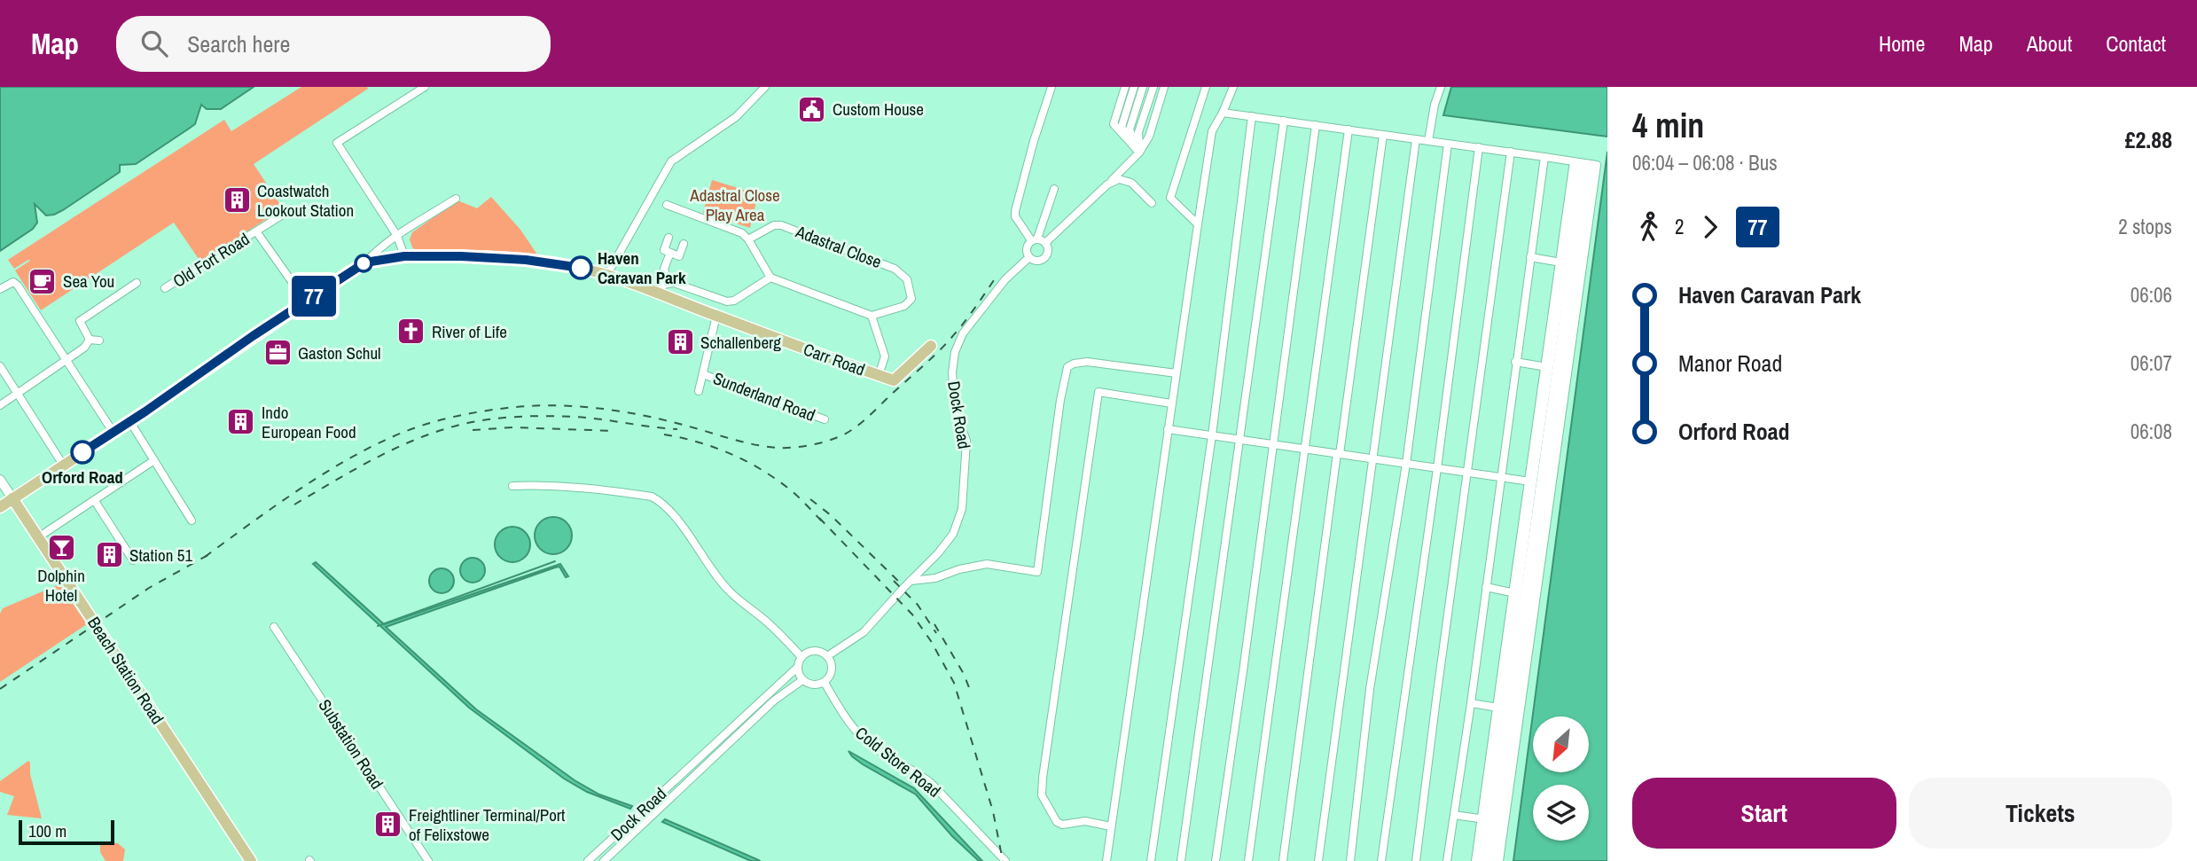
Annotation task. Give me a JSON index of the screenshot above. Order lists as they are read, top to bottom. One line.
{"streets":{"main road":["Carr Road","Beach Station Road"],"street":["Adastral Close","Old Fort Road","Sunderland Road","Dock Road","Substation Road","Cold Store Road"]},"crossings":[["Dock Road","Cold Store Road"]],"parks":["Adastral Close Play Area"],"places":{"public building":["Custom House"],"building":["Coastwatch Lookout Station","Schallenberg","Indo European Food","Station 51","Freightliner Terminal/Port of Felixstowe"],"other":["Haven Caravan Park","Orford Road"],"cafe":["Sea You"],"church":["River of Life"],"office":["Gaston Schul"],"bar":["Dolphin Hotel"]},"lines":["bus line 77"],"scale_bar":"100 m","north":"bottom left","page":{"header":"Map","search":"Search here","nav":["Home","Map","About","Contact"],"on_map":"77","heading":["4 min","06:04 – 06:08 · Bus","£2.88"],"legs":["2","77","2 stops"],"list":[{"name":"Haven Caravan Park","value":"06:06"},{"name":"Manor Road","value":"06:07"},{"name":"Orford Road","value":"06:08"}],"buttons":["Start","Tickets"],"scale":"100 m"}}
